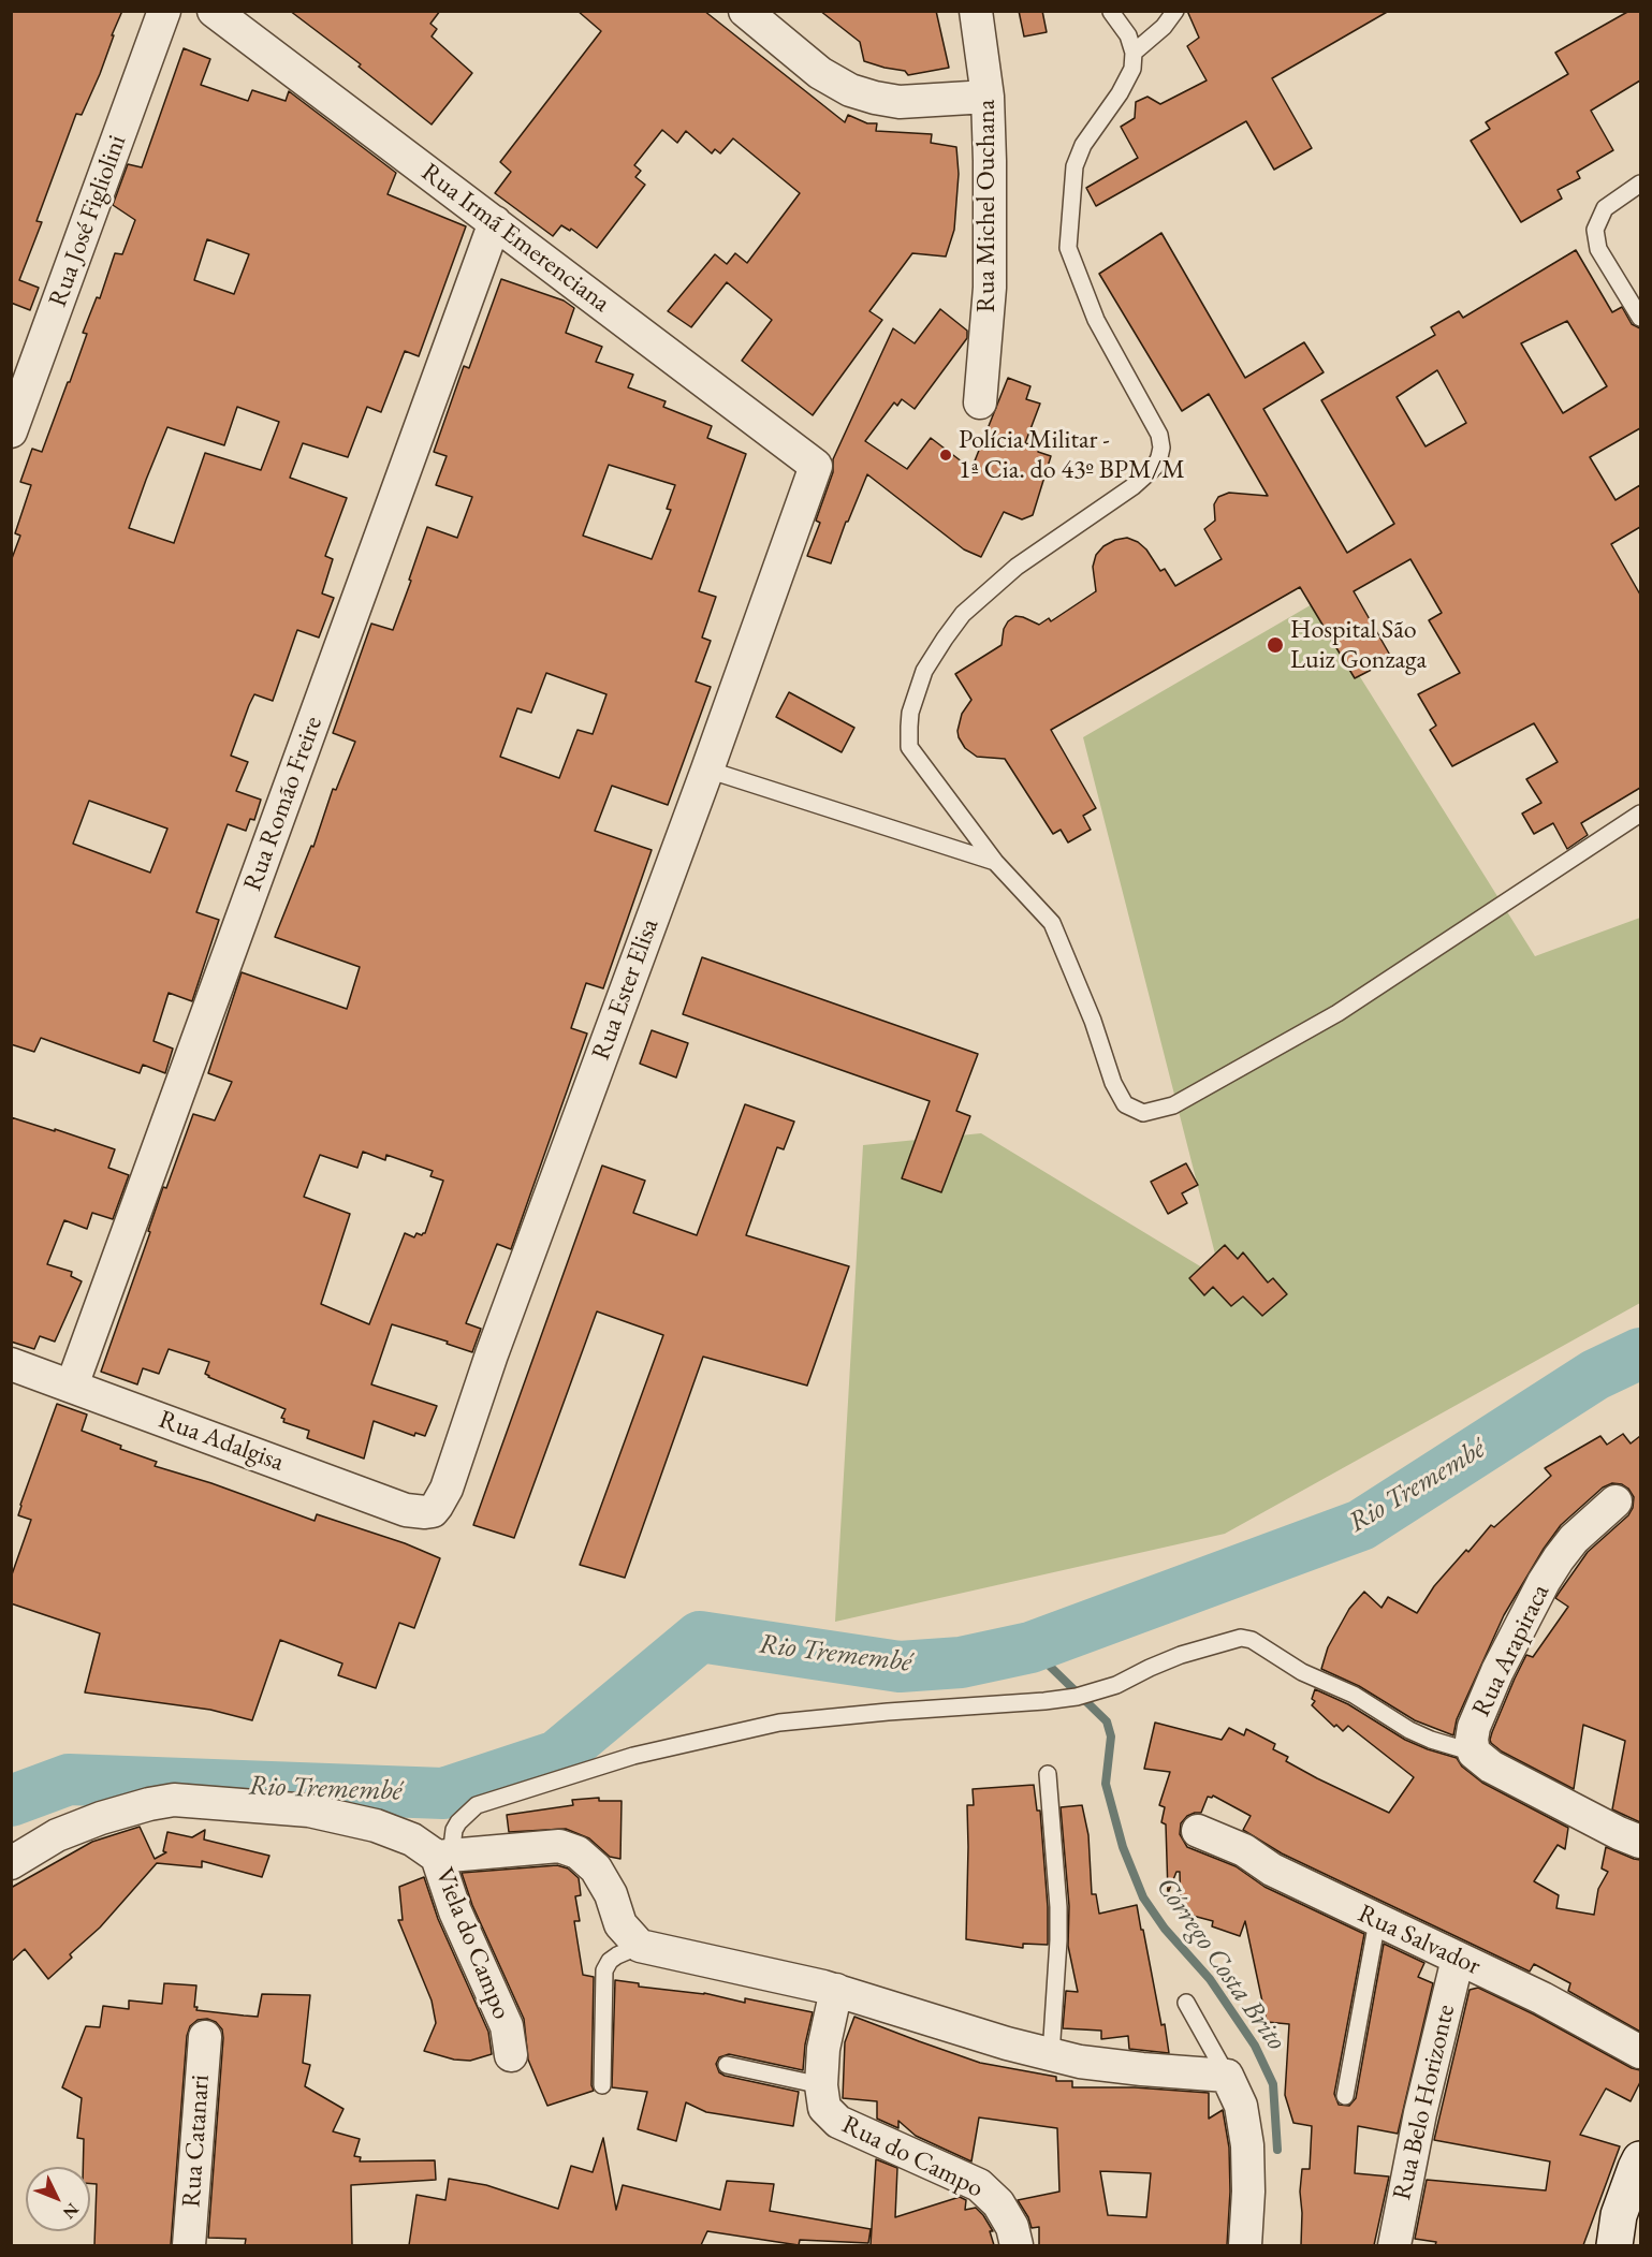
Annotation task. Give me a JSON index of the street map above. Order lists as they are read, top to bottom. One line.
{"streets":{"street":["Rua Michel Ouchana","Rua José Figliolini","Rua Irmã Emerenciana","Rua Romão Freire","Rua Ester Elisa","Rua Adalgisa","Rua Arapiraca","Rua Salvador","Viela do Campo","Rua Belo Horizonte","Rua Catanari","Rua do Campo"]},"crossings":[["Rua Irmã Emerenciana","Rua Romão Freire"],["Rua Irmã Emerenciana","Rua Ester Elisa"],["Rua Romão Freire","Rua Adalgisa"],["Rua Ester Elisa","Rua Adalgisa"],["Rua Salvador","Rua Belo Horizonte"]],"water":["Rio Tremembé","Córrego Costa Brito"],"places":["Polícia Militar - 1ª Cia. do 43º BPM/M","Hospital São Luiz Gonzaga"],"north":"bottom right"}
